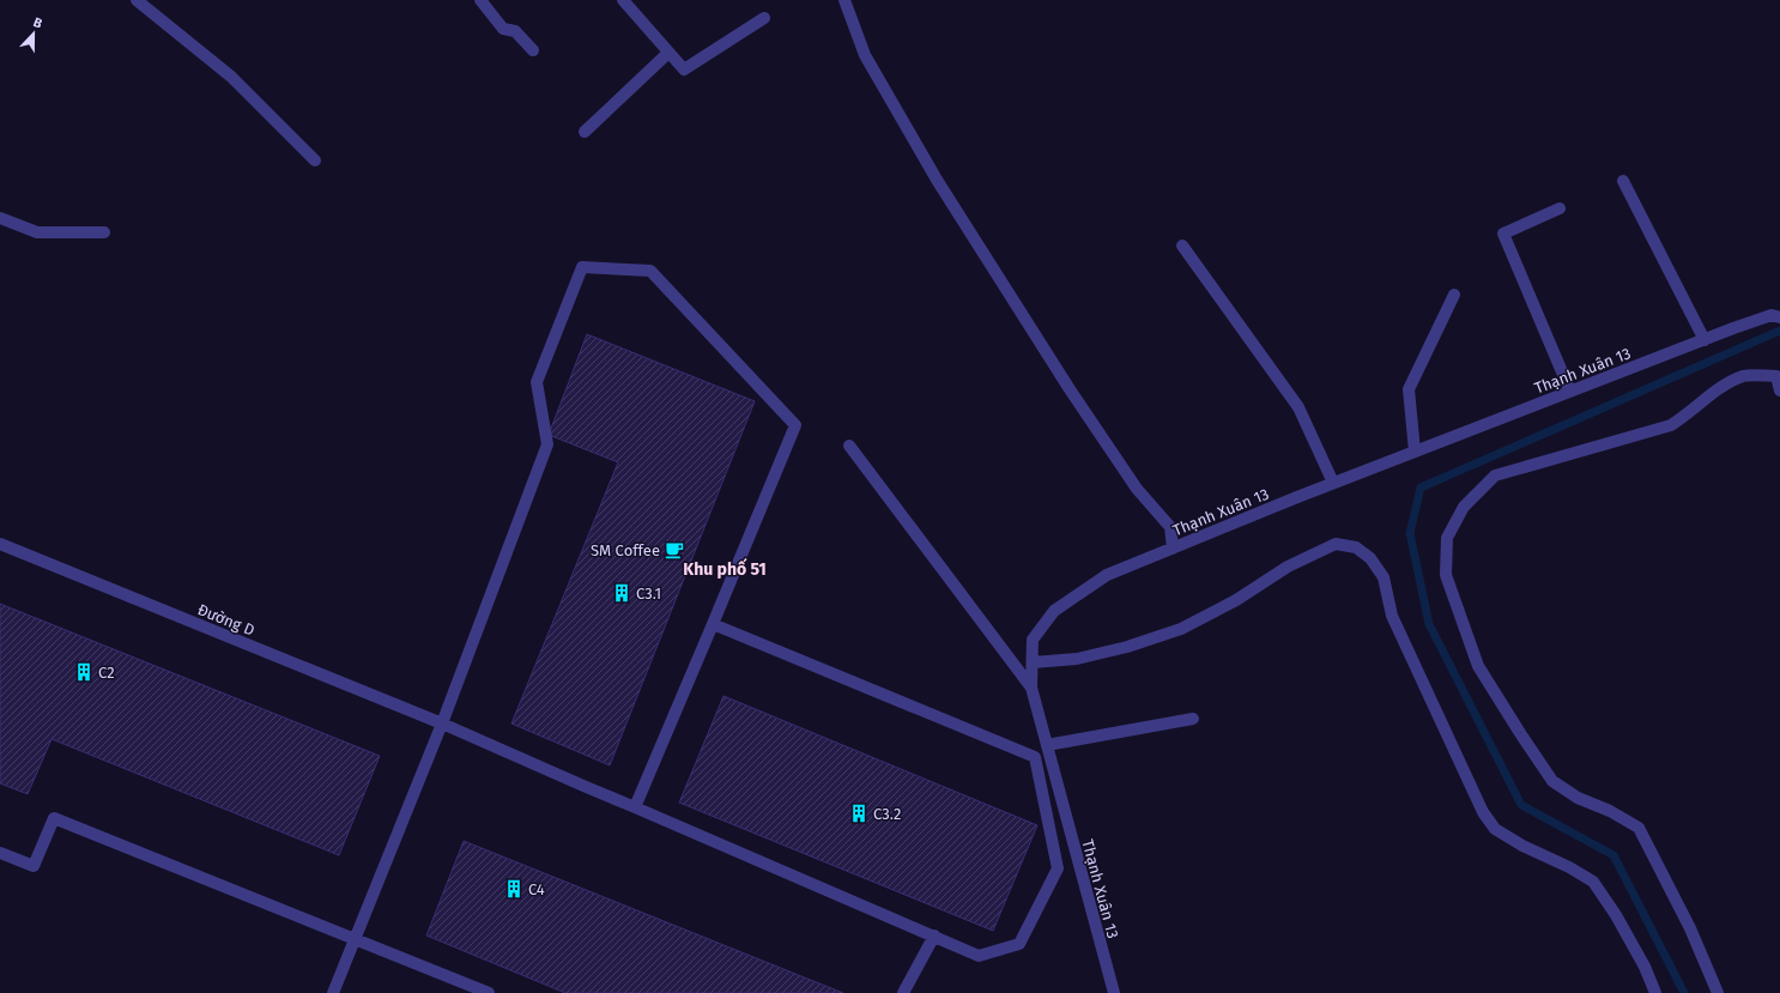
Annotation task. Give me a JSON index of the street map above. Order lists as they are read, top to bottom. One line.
{"streets":{"street":["Thạnh Xuân 13","Đường D"]},"districts":["Khu phố 51"],"places":{"cafe":["SM Coffee"],"building":["С3.1","С2","C3.2","C4"]},"north":"top"}
